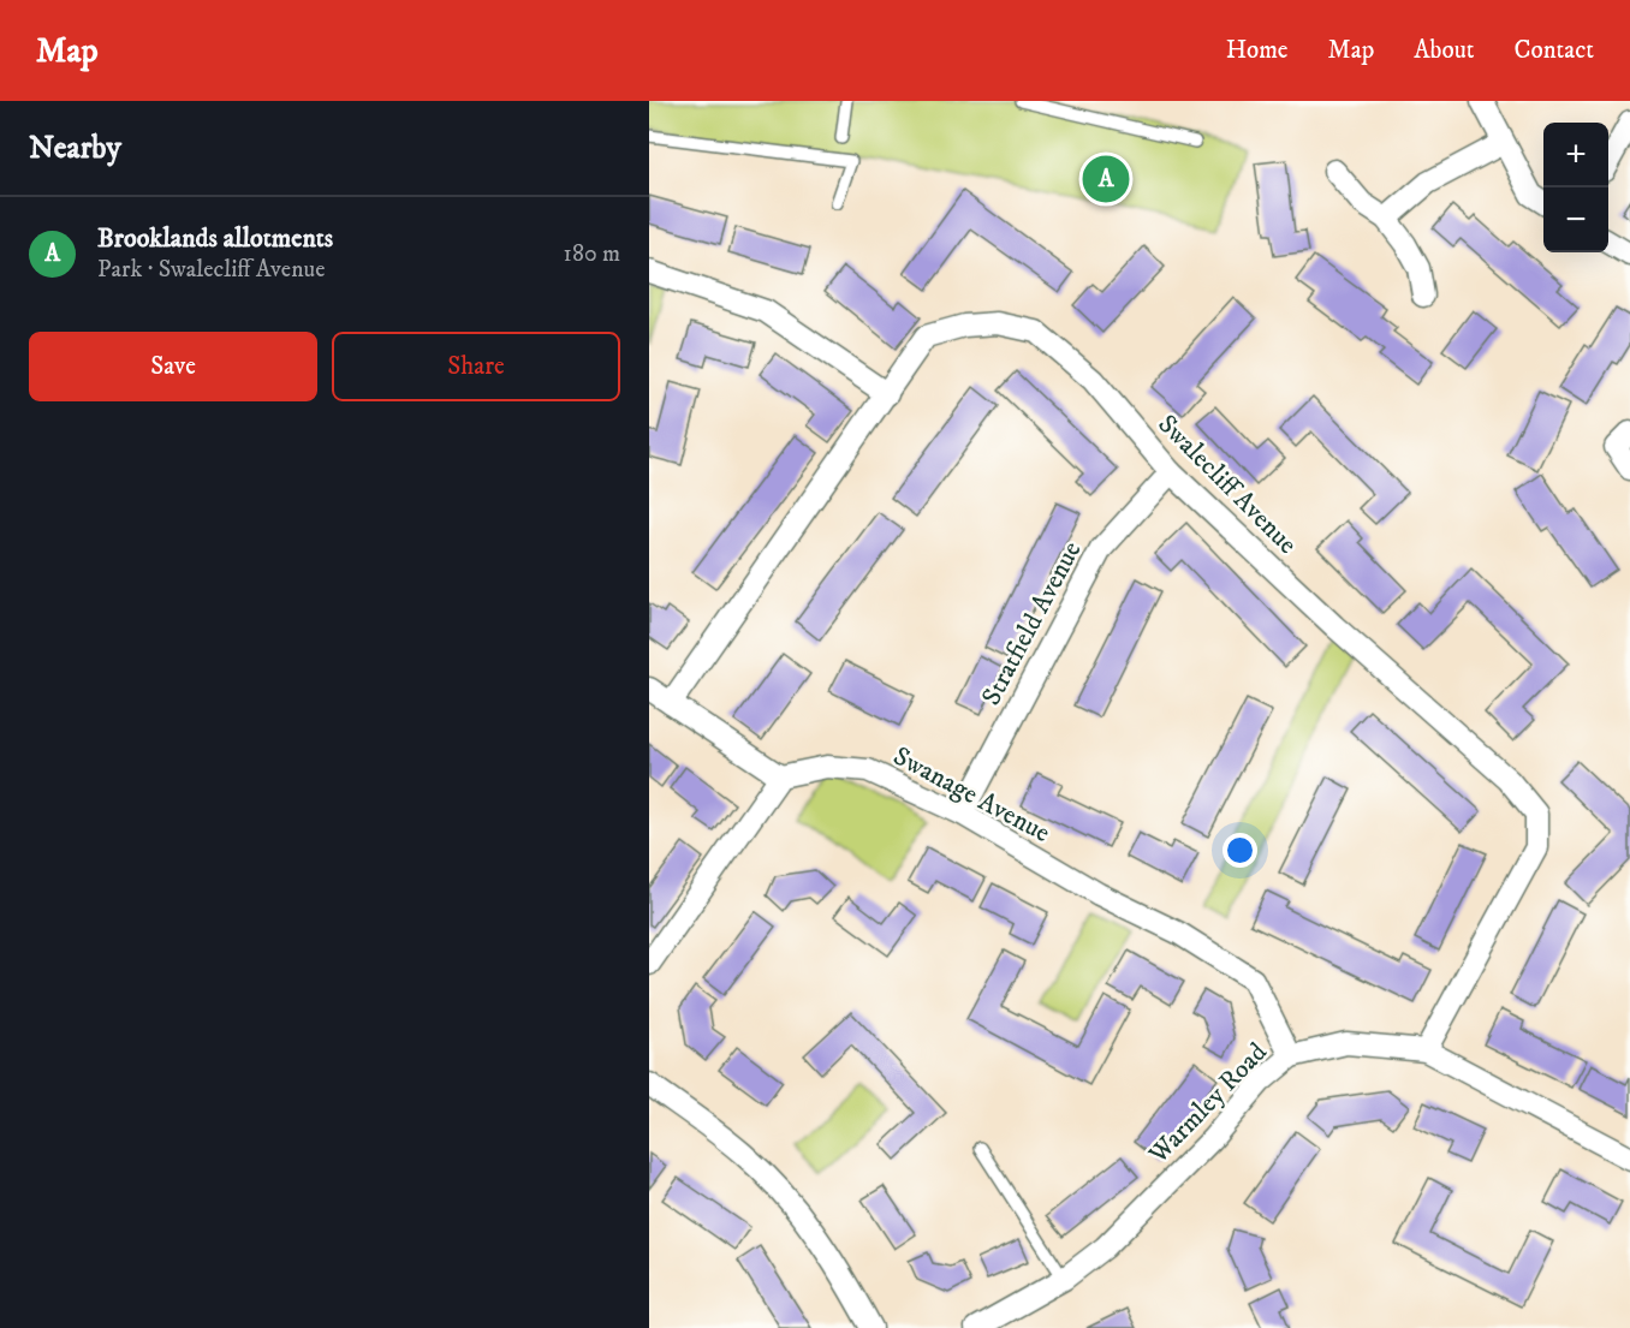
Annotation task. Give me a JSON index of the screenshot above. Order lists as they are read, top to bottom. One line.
{"streets":{"street":["Swalecliff Avenue","Stratfield Avenue","Swanage Avenue","Warmley Road"]},"crossings":[["Swalecliff Avenue","Stratfield Avenue"],["Swalecliff Avenue","Warmley Road"],["Stratfield Avenue","Swanage Avenue"],["Swanage Avenue","Warmley Road"]],"page":{"header":"Map","nav":["Home","Map","About","Contact"],"heading":"Nearby","map_buttons":["+","−"],"pins":"A","list":[{"mark":"A","name":"Brooklands allotments","note":"Park · Swalecliff Avenue","value":"180 m"}],"buttons":["Save","Share"]}}
